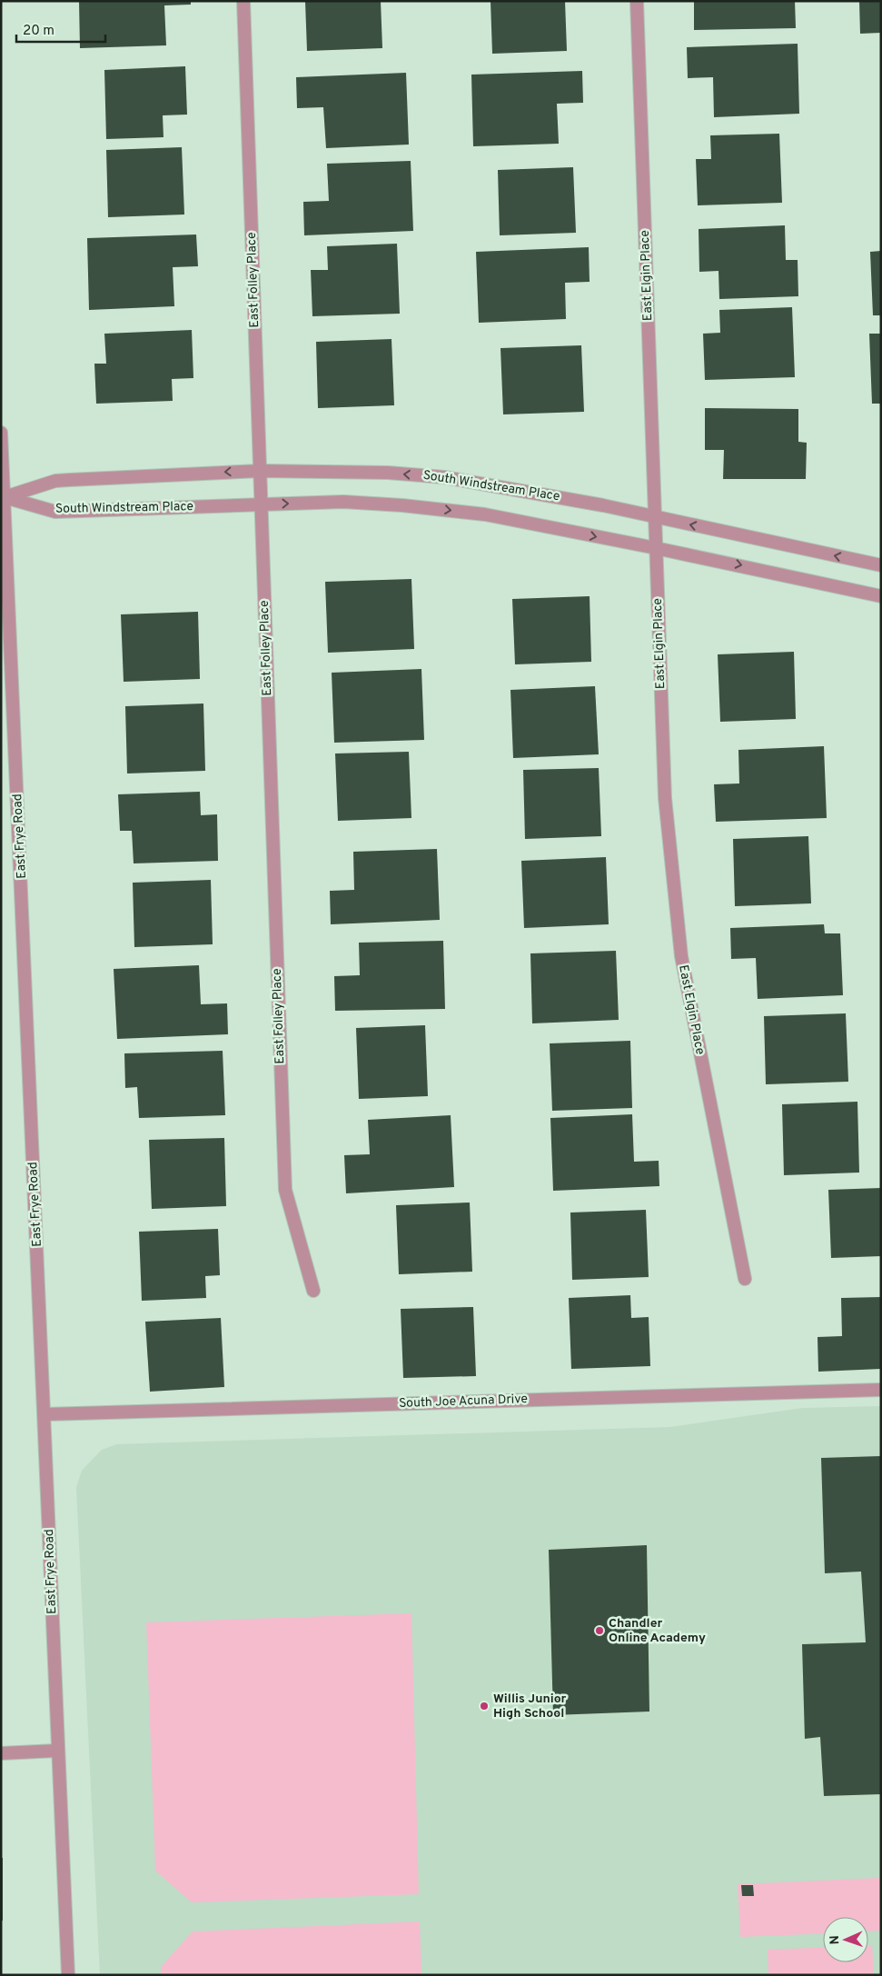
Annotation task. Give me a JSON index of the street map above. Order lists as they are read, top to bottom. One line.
{"streets":{"street":["East Elgin Place","East Folley Place","South Windstream Place","East Frye Road","South Joe Acuna Drive"]},"crossings":[["East Elgin Place","South Windstream Place"],["East Folley Place","South Windstream Place"],["South Windstream Place","East Frye Road"],["East Frye Road","South Joe Acuna Drive"]],"places":["Chandler Online Academy","Willis Junior High School"],"scale_bar":"20 m","north":"left"}
